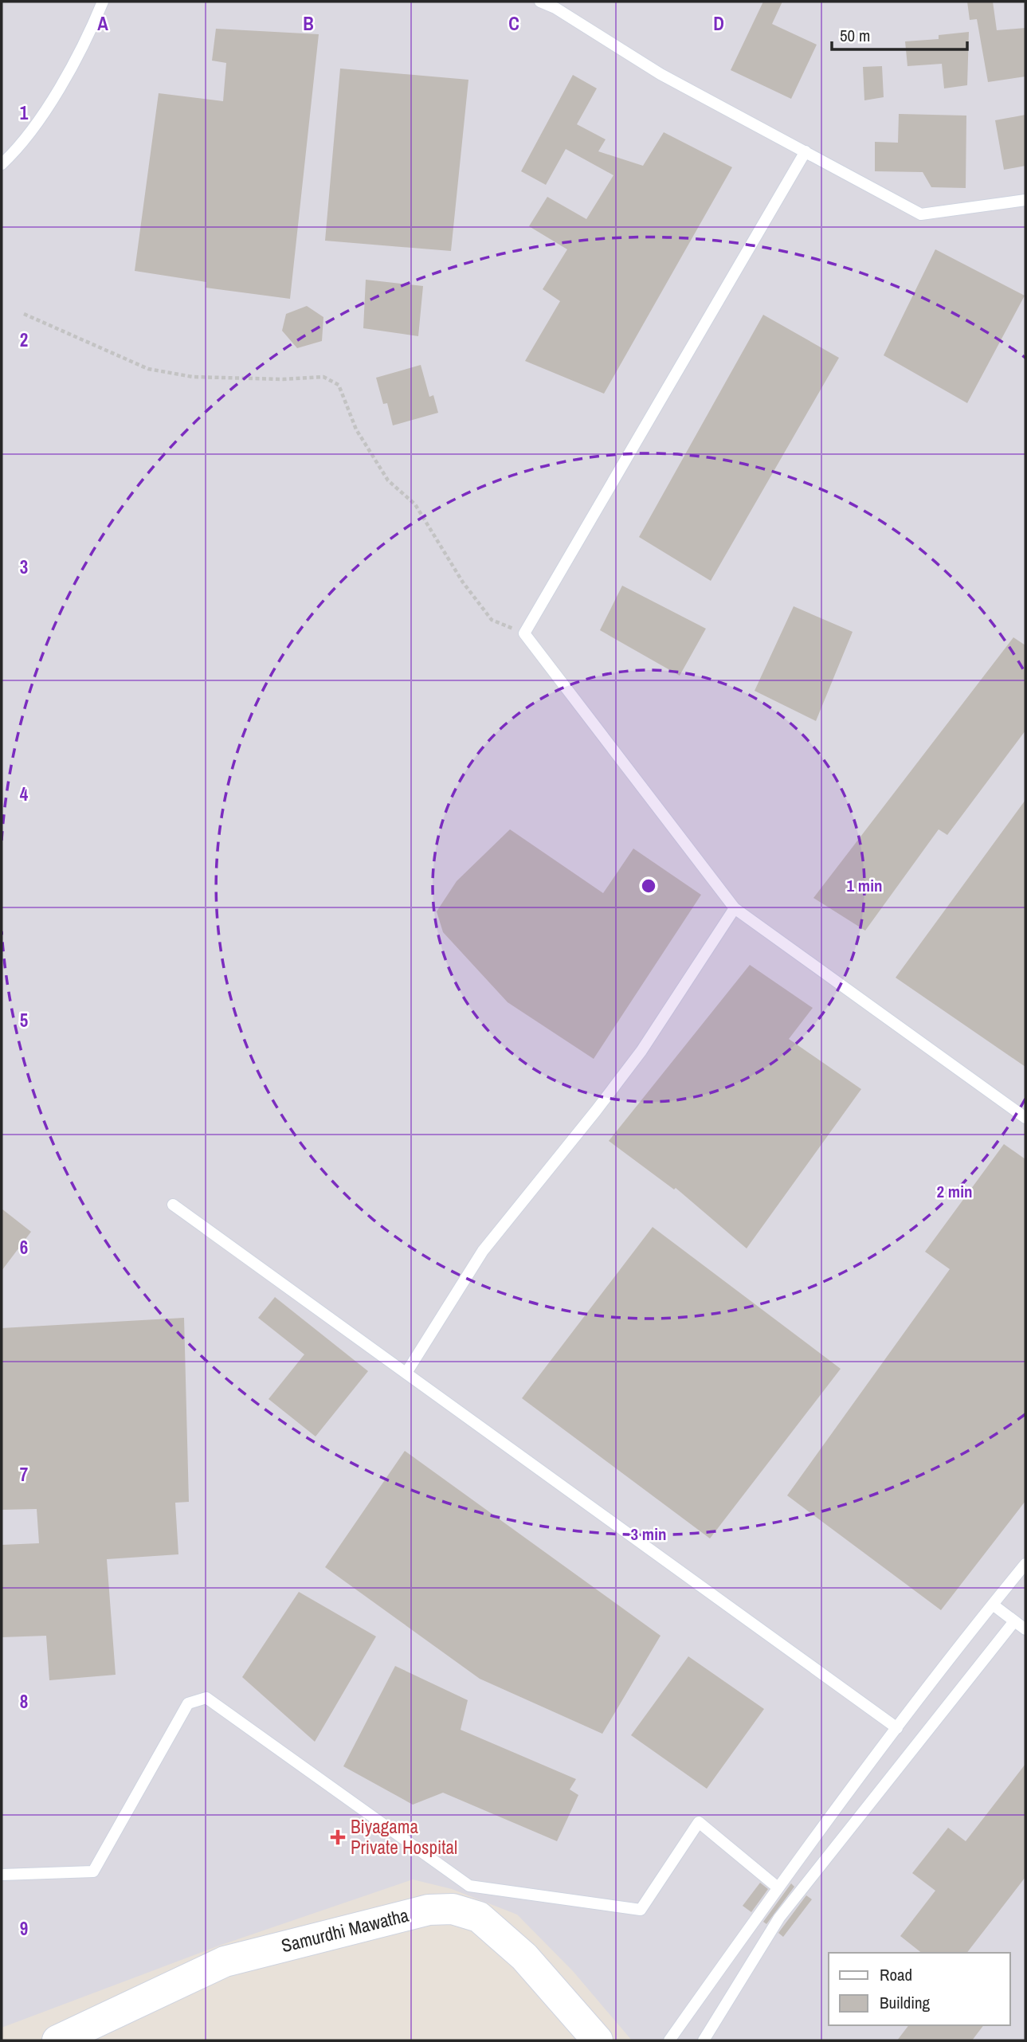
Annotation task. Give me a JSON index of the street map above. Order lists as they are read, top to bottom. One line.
{"streets":{"main road":["Samurdhi Mawatha"]},"places":{"health":["Biyagama Private Hospital"]},"legend":["Road","Building"],"scale_bar":"50 m","grid":{"columns":["A","B","C","D"],"rows":["1","2","3","4","5","6","7","8","9"]},"rings":["1 min","2 min","3 min"]}
